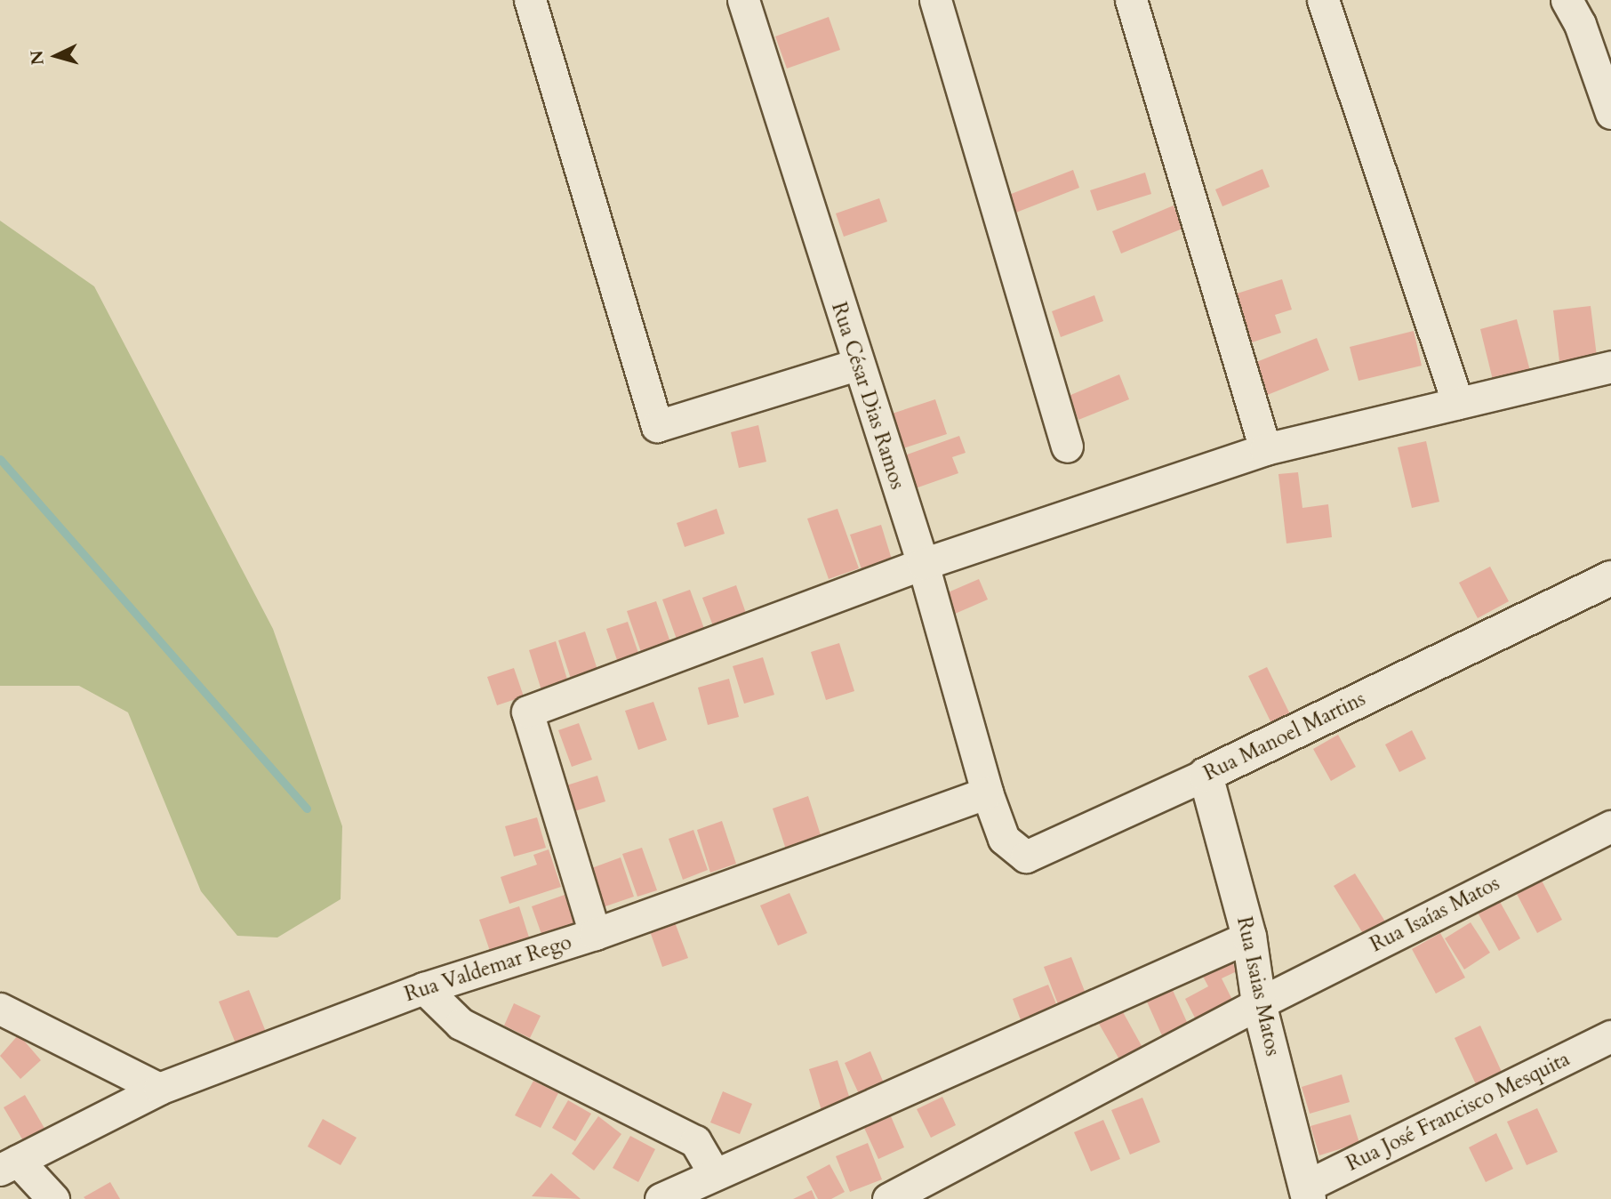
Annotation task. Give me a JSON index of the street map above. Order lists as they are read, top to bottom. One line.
{"streets":{"street":["Rua César Dias Ramos","Rua Manoel Martins","Rua Isaías Matos","Rua Valdemar Rego","Rua Isaias Matos","Rua José Francisco Mesquita"]},"crossings":[["Rua César Dias Ramos","Rua Manoel Martins"],["Rua César Dias Ramos","Rua Valdemar Rego"],["Rua Manoel Martins","Rua Valdemar Rego"],["Rua Manoel Martins","Rua Isaias Matos"],["Rua Isaías Matos","Rua Isaias Matos"],["Rua Isaias Matos","Rua José Francisco Mesquita"]],"north":"left"}
